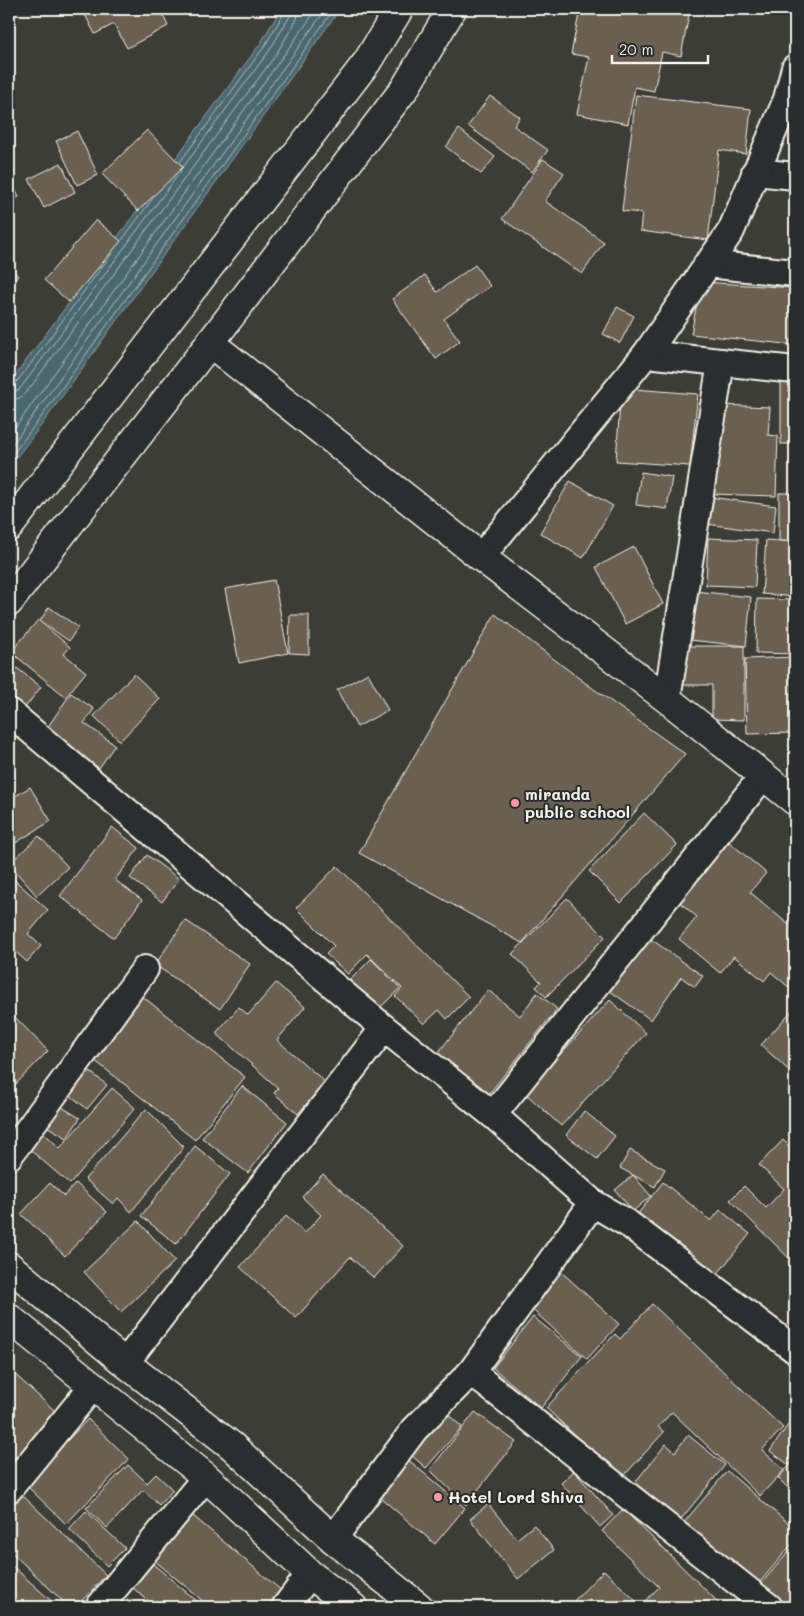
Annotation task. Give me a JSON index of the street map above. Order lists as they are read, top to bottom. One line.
{"places":["miranda public school","Hotel Lord Shiva"],"scale_bar":"20 m"}
